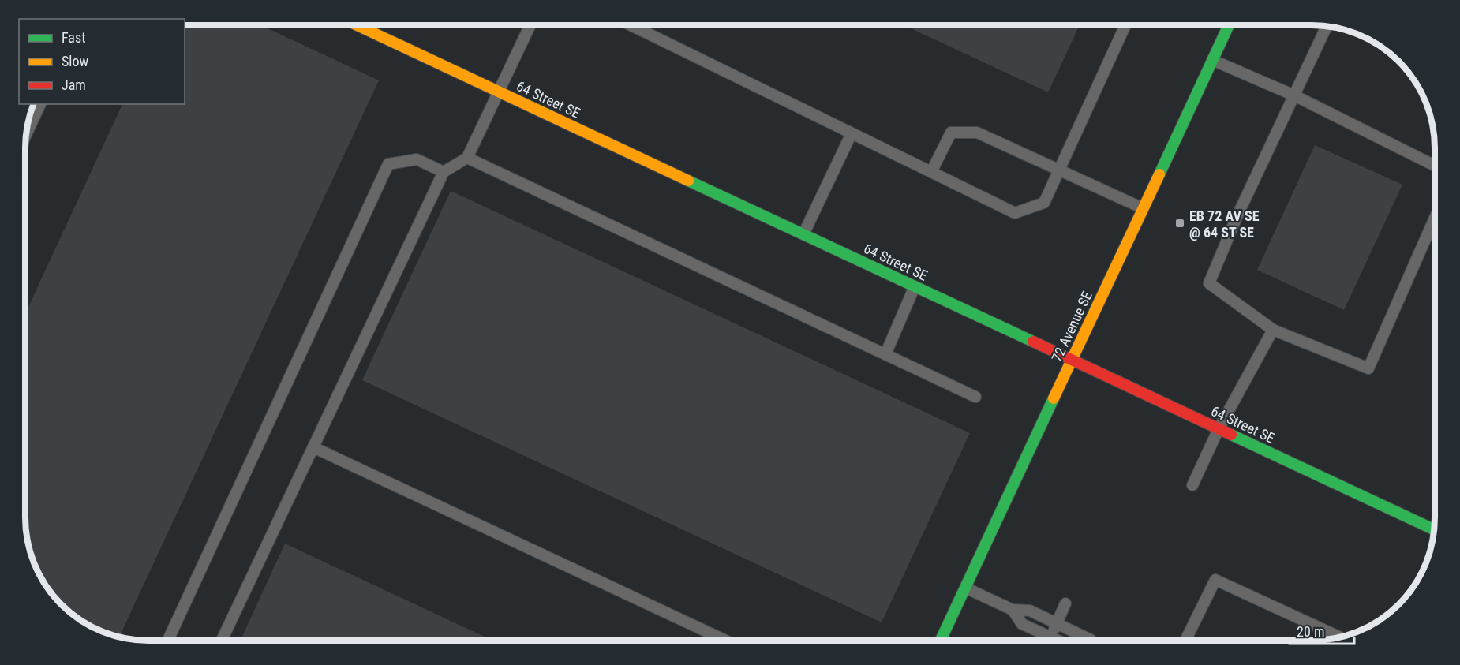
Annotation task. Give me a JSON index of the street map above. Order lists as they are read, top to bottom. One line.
{"streets":{"street":["64 Street SE","72 Avenue SE"]},"crossings":[["64 Street SE","72 Avenue SE"]],"places":{"transit":["EB 72 AV SE @ 64 ST SE"]},"legend":["Fast","Slow","Jam"],"scale_bar":"20 m"}
